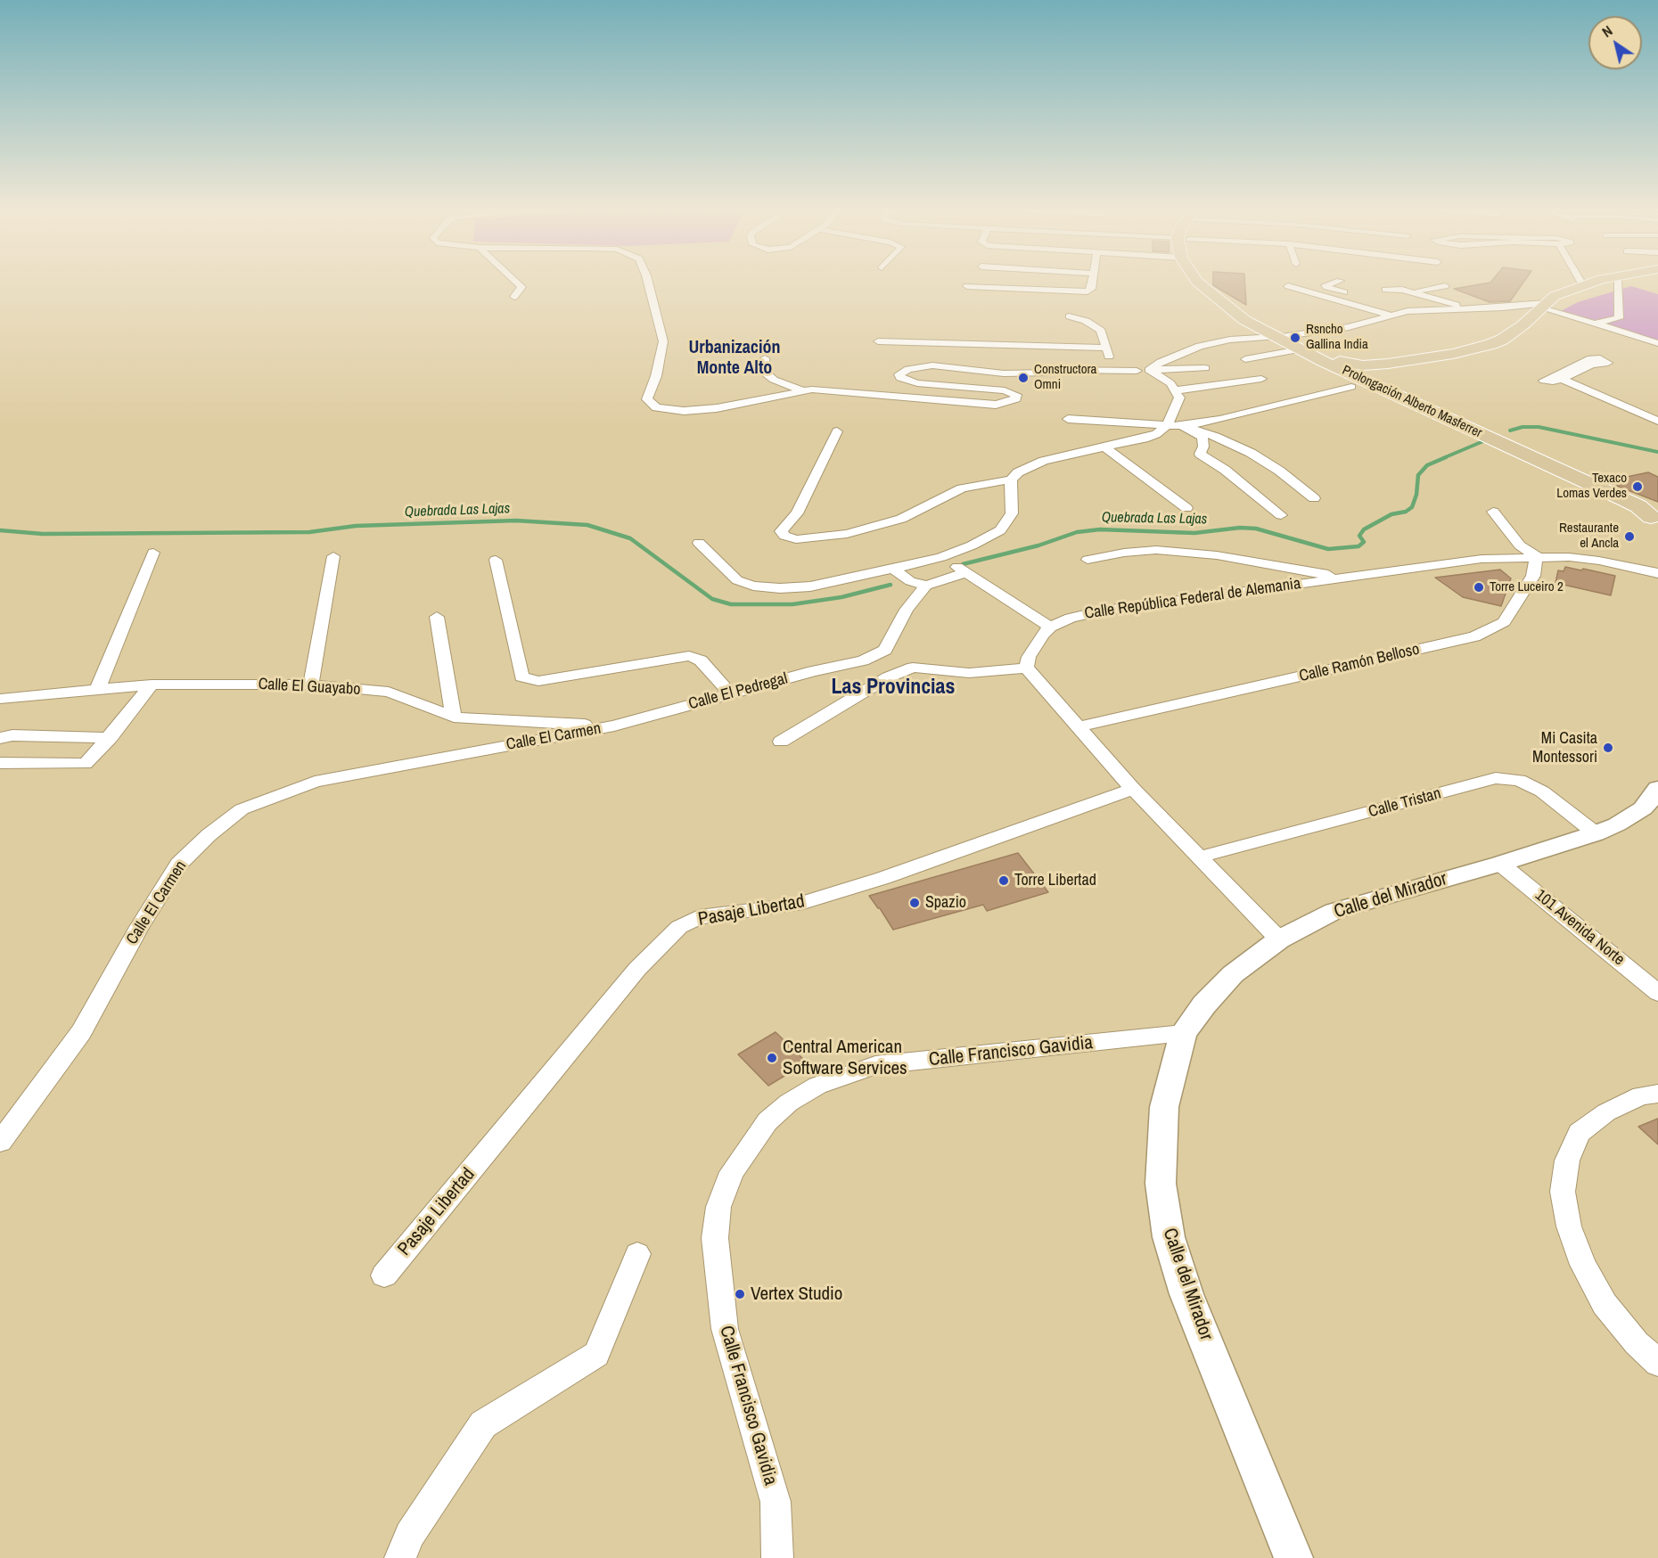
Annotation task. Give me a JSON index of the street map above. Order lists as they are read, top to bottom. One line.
{"streets":{"main road":["Prolongación Alberto Masferrer"],"street":["Calle República Federal de Alemania","Calle Ramón Belloso","Calle El Guayabo","Calle El Pedregal","Calle El Carmen","Calle Tristan","Calle del Mirador","Pasaje Libertad","101 Avenida Norte","Calle Francisco Gavidia"]},"crossings":[["Calle República Federal de Alemania","Calle Ramón Belloso"],["Calle El Guayabo","Calle El Pedregal"],["Calle El Guayabo","Calle El Carmen"],["Calle El Pedregal","Calle El Carmen"],["Calle Tristan","Calle del Mirador"],["Calle del Mirador","101 Avenida Norte"],["Calle del Mirador","Calle Francisco Gavidia"]],"districts":["Urbanización Monte Alto","Las Provincias"],"water":["Quebrada Las Lajas"],"places":["Rsncho Gallina India","Constructora Omni","Texaco Lomas Verdes","Restaurante el Ancla","Torre Luceiro 2","Mi Casita Montessori","Torre Libertad","Spazio","Central American Software Services","Vertex Studio"],"north":"top left"}
